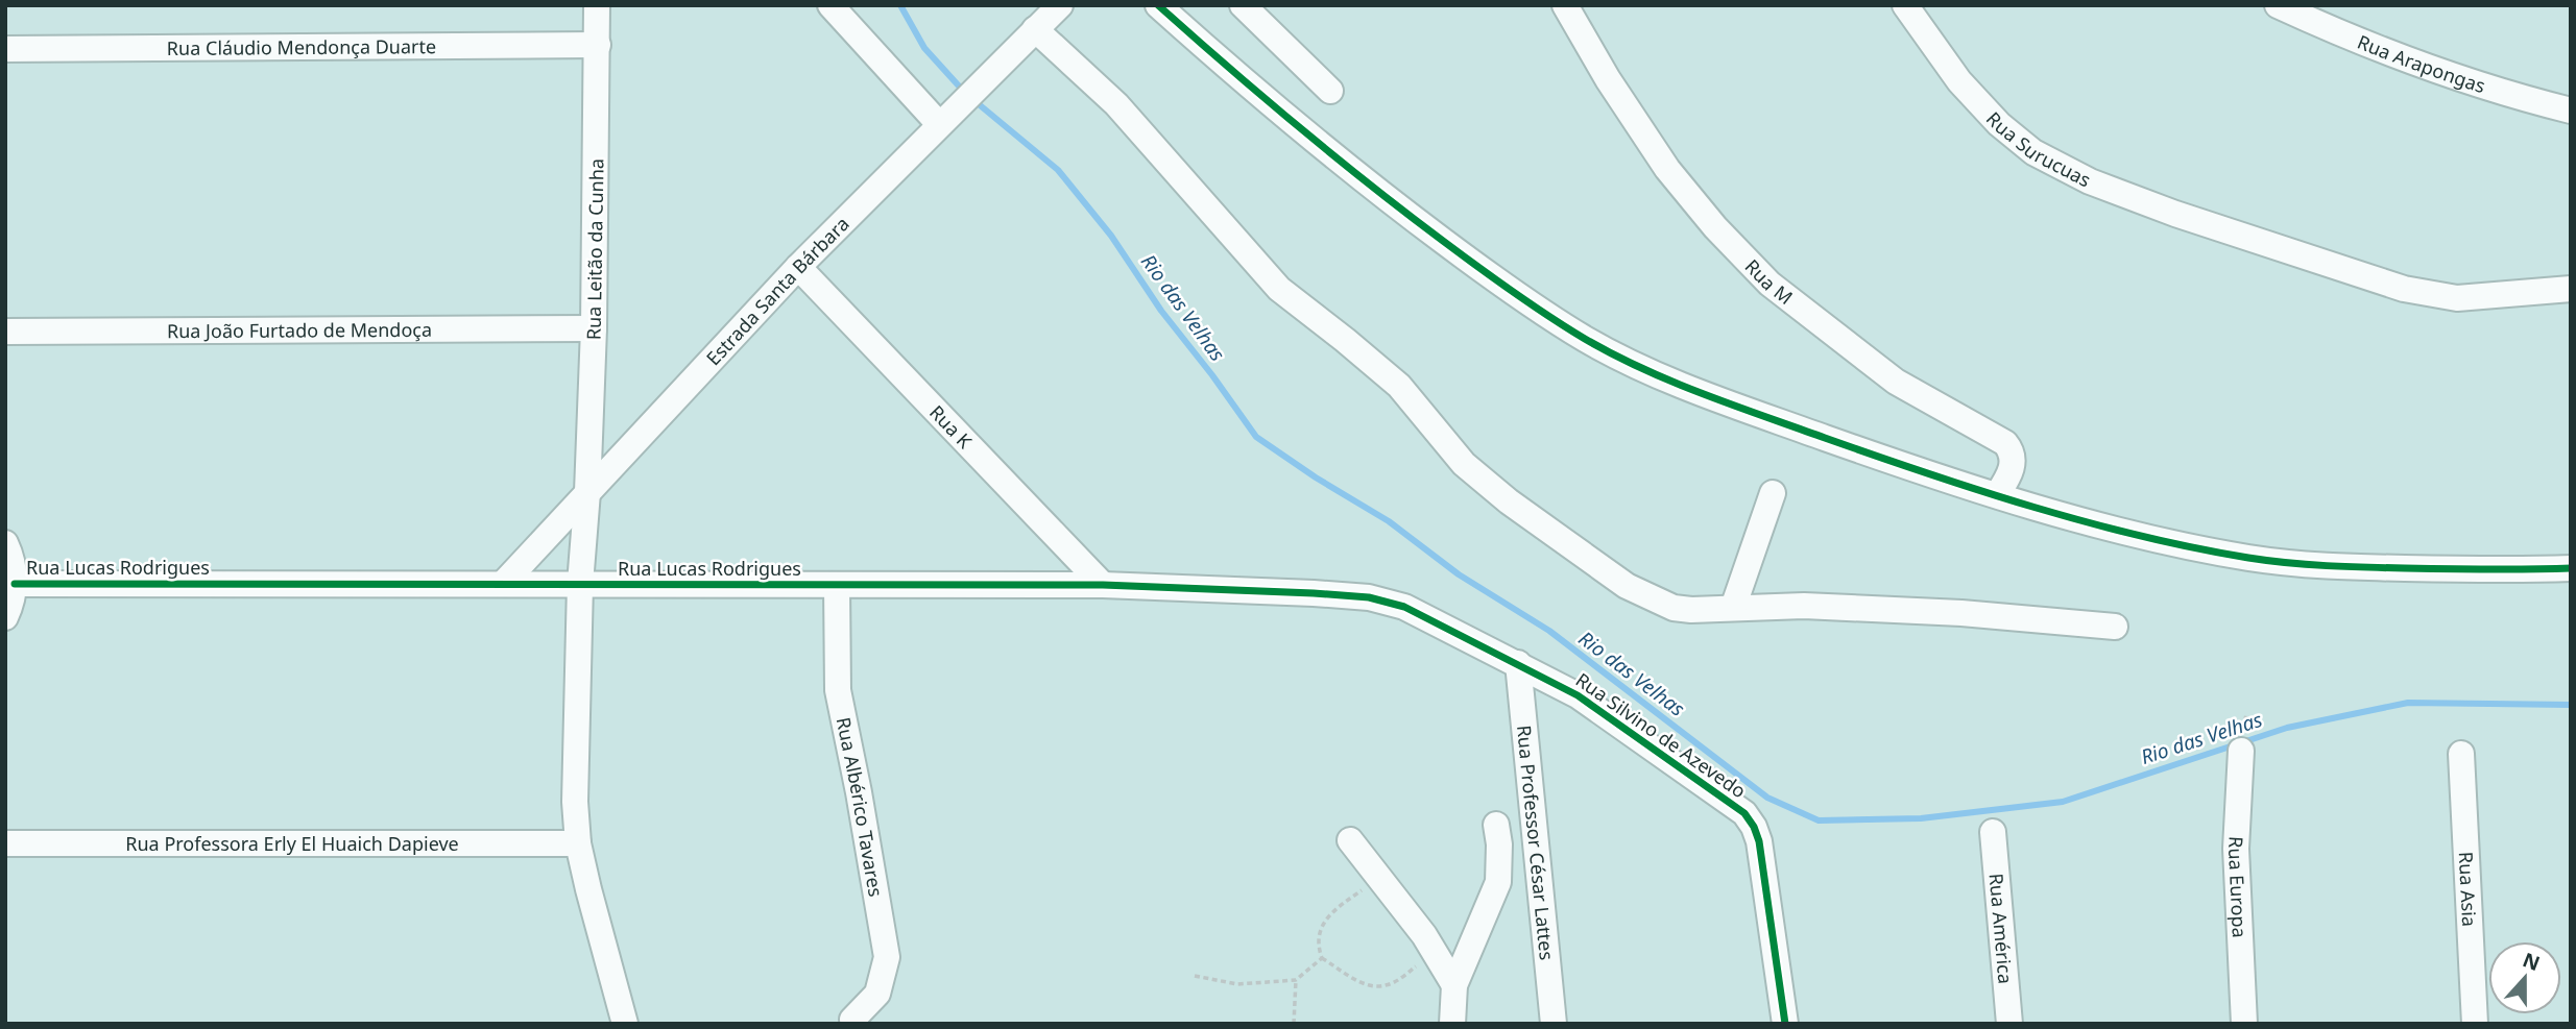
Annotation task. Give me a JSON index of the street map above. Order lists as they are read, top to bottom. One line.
{"streets":{"street":["Rua Cláudio Mendonça Duarte","Rua Arapongas","Rua Surucuas","Rua Leitão da Cunha","Rua M","Estrada Santa Bárbara","Rua João Furtado de Mendoça","Rua K","Rua Lucas Rodrigues","Rua Silvino de Azevedo","Rua Albérico Tavares","Rua Professora Erly El Huaich Dapieve","Rua Professor César Lattes","Rua Europa","Rua Asia","Rua América"]},"crossings":[["Rua Cláudio Mendonça Duarte","Rua Leitão da Cunha"],["Rua Leitão da Cunha","Estrada Santa Bárbara"],["Rua Leitão da Cunha","Rua João Furtado de Mendoça"],["Rua Leitão da Cunha","Rua Lucas Rodrigues"],["Rua Leitão da Cunha","Rua Professora Erly El Huaich Dapieve"],["Estrada Santa Bárbara","Rua K"],["Estrada Santa Bárbara","Rua Lucas Rodrigues"],["Rua K","Rua Lucas Rodrigues"],["Rua Lucas Rodrigues","Rua Silvino de Azevedo"],["Rua Lucas Rodrigues","Rua Albérico Tavares"],["Rua Silvino de Azevedo","Rua Professor César Lattes"]],"water":["Rio das Velhas"],"north":"top"}
